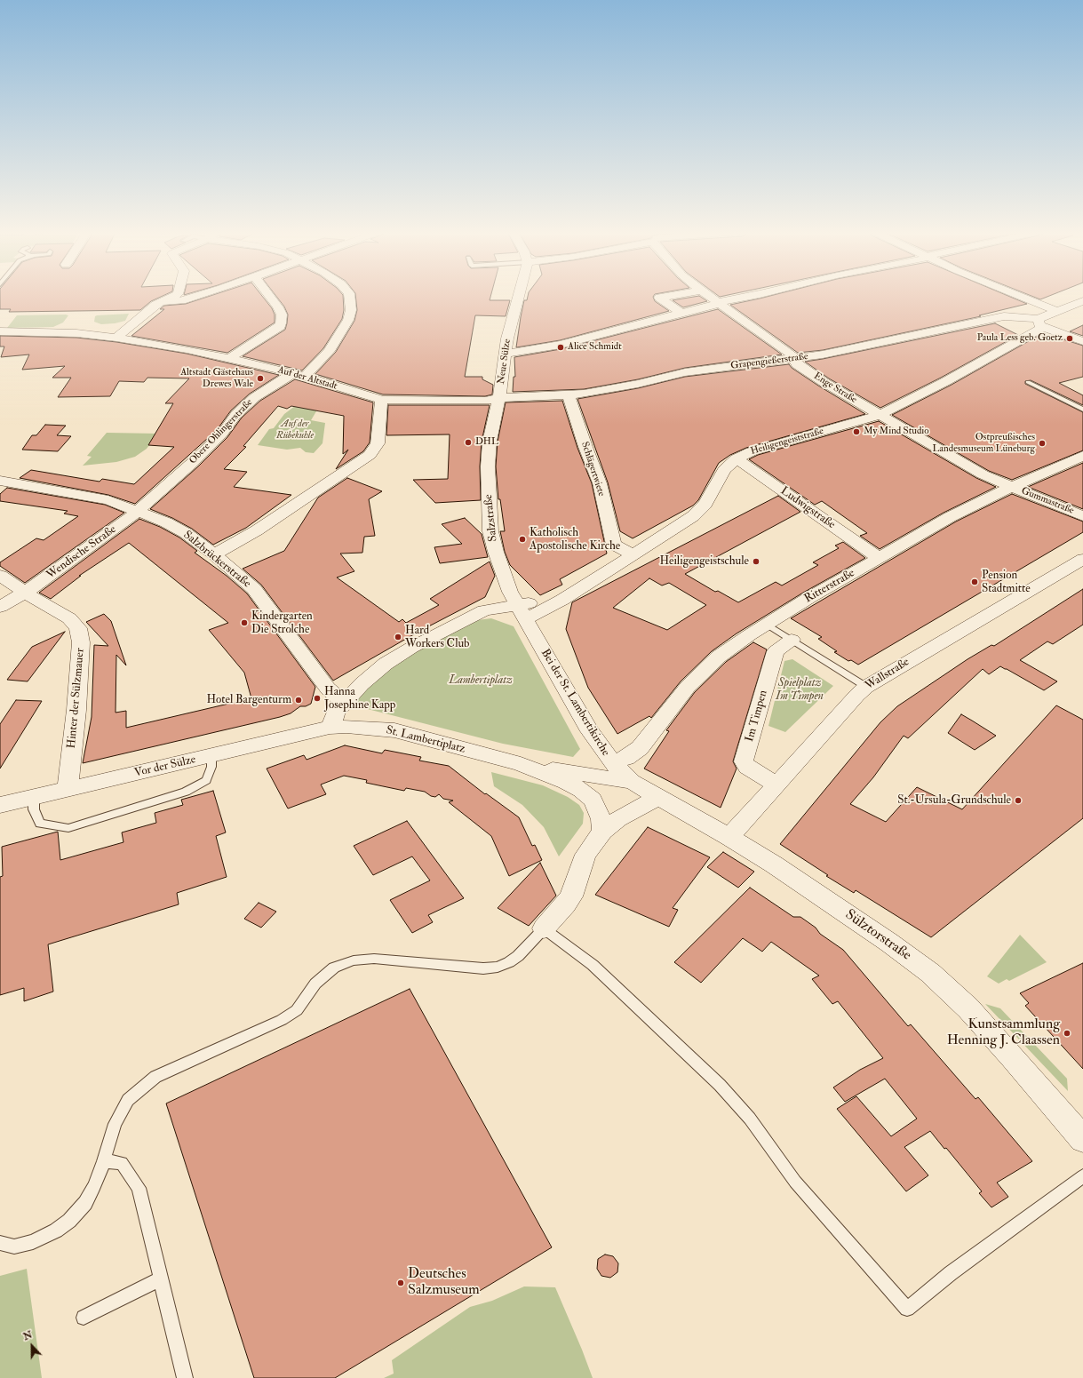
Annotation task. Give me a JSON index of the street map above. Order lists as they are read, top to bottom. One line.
{"streets":{"street":["Neue Sülze","Grapengießerstraße","Auf der Altstadt","Enge Straße","Obere Ohlingerstraße","Heiligengeiststraße","Schlägertwiete","Gummastraße","Ludwigstraße","Salzstraße","Wendische Straße","Salzbrückerstraße","Ritterstraße","Wallstraße","Hinter der Sülzmauer","Bei der St. Lambertikirche","Im Timpen","St. Lambertiplatz","Vor der Sülze","Sülztorstraße"]},"crossings":[["Neue Sülze","Grapengießerstraße"],["Neue Sülze","Auf der Altstadt"],["Neue Sülze","Salzstraße"],["Grapengießerstraße","Auf der Altstadt"],["Grapengießerstraße","Enge Straße"],["Grapengießerstraße","Heiligengeiststraße"],["Grapengießerstraße","Schlägertwiete"],["Grapengießerstraße","Salzstraße"],["Auf der Altstadt","Obere Ohlingerstraße"],["Auf der Altstadt","Salzstraße"],["Enge Straße","Heiligengeiststraße"],["Enge Straße","Gummastraße"],["Enge Straße","Ritterstraße"],["Obere Ohlingerstraße","Wendische Straße"],["Obere Ohlingerstraße","Salzbrückerstraße"],["Heiligengeiststraße","Schlägertwiete"],["Heiligengeiststraße","Ludwigstraße"],["Heiligengeiststraße","Salzstraße"],["Heiligengeiststraße","Bei der St. Lambertikirche"],["Gummastraße","Ritterstraße"],["Ludwigstraße","Ritterstraße"],["Salzstraße","Bei der St. Lambertikirche"],["Wendische Straße","Salzbrückerstraße"],["Wendische Straße","Hinter der Sülzmauer"],["Ritterstraße","Bei der St. Lambertikirche"],["Wallstraße","Im Timpen"],["Wallstraße","Sülztorstraße"],["Hinter der Sülzmauer","Vor der Sülze"],["Bei der St. Lambertikirche","St. Lambertiplatz"],["Bei der St. Lambertikirche","Sülztorstraße"],["St. Lambertiplatz","Vor der Sülze"],["St. Lambertiplatz","Sülztorstraße"]],"parks":["Auf der Rübekuhle","Lambertiplatz","Spielplatz Im Timpen"],"places":["Paula Less geb. Goetz","Alice Schmidt","Altstadt Gästehaus Drewes Wale","My Mind Studio","DHL","Ostpreußisches Landesmuseum Lüneburg","Katholisch Apostolische Kirche","Heiligengeistschule","Pension Stadtmitte","Kindergarten Die Strolche","Hard Workers Club","Hanna Josephine Kapp","Hotel Bargenturm","St.-Ursula-Grundschule","Kunstsammlung Henning J. Claassen","Deutsches Salzmuseum"],"north":"top"}
